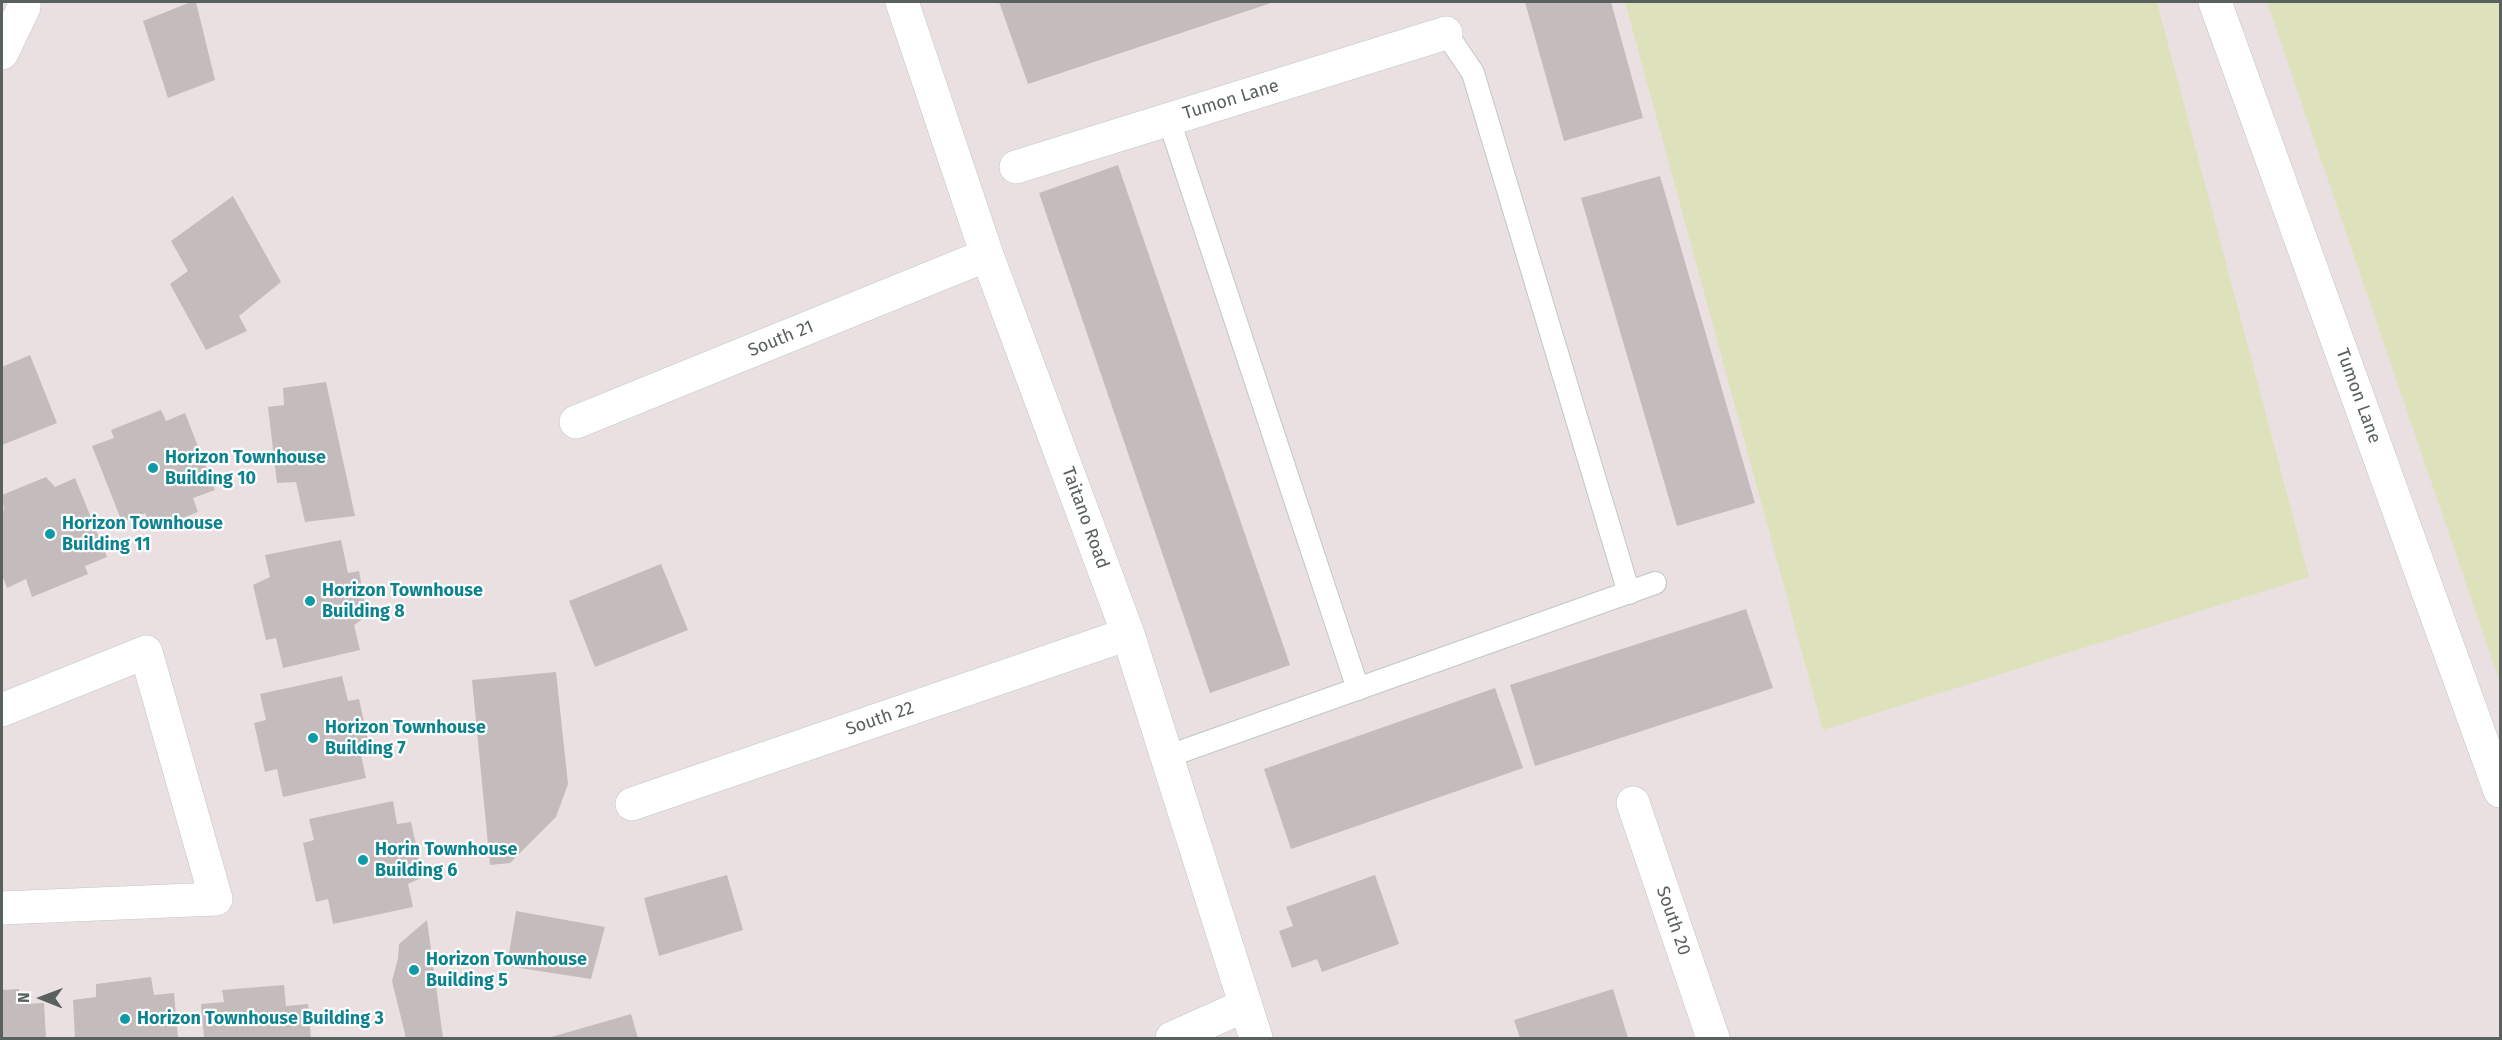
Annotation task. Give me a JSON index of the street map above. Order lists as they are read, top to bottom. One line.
{"streets":{"street":["Tumon Lane","South 21","Taitano Road","South 22","South 20"]},"crossings":[["South 21","Taitano Road"],["Taitano Road","South 22"]],"places":["Horizon Townhouse Building 10","Horizon Townhouse Building 11","Horizon Townhouse Building 8","Horizon Townhouse Building 7","Horin Townhouse Building 6","Horizon Townhouse Building 5","Horizon Townhouse Building 3"],"north":"left"}
